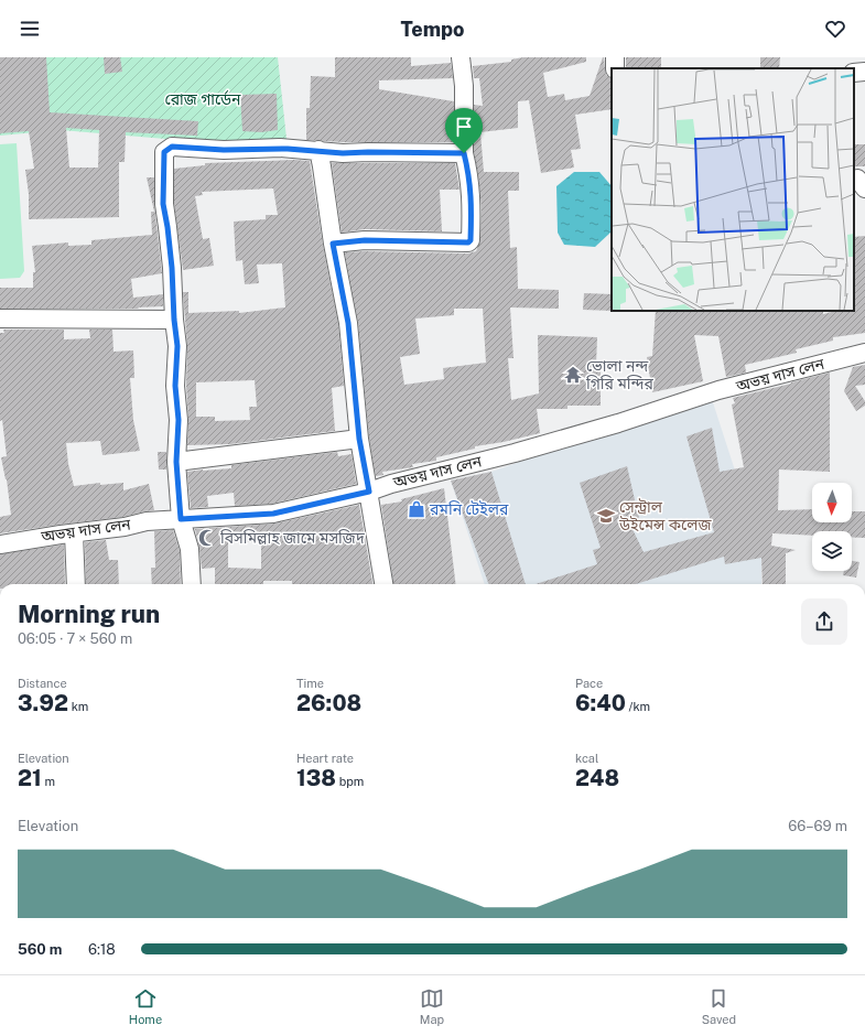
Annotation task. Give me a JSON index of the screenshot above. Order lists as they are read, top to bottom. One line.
{"streets":{"street":["অভয় দাস লেন"]},"parks":["রোজ গার্ডেন"],"places":{"temple":["ভোলা নন্দ গিরি মন্দির"],"shop":["রমনি টেইলর"],"school or university":["সেন্ট্রাল উইমেন্স কলেজ"],"mosque":["বিসমিল্লাহ জামে মসজিদ"]},"north":"bottom","page":{"header":"Tempo","heading":["Morning run","06:05 · 7 × 560 m"],"stats":[["Distance","3.92 km"],["Time","26:08"],["Pace","6:40 /km"],["Elevation","21 m"],["Heart rate","138 bpm"],["kcal","248"]],"chart":["Elevation","66–69 m"],"list":[{"name":"560 m","note":"6:18"}],"tabs":["Home","Map","Saved"]}}
